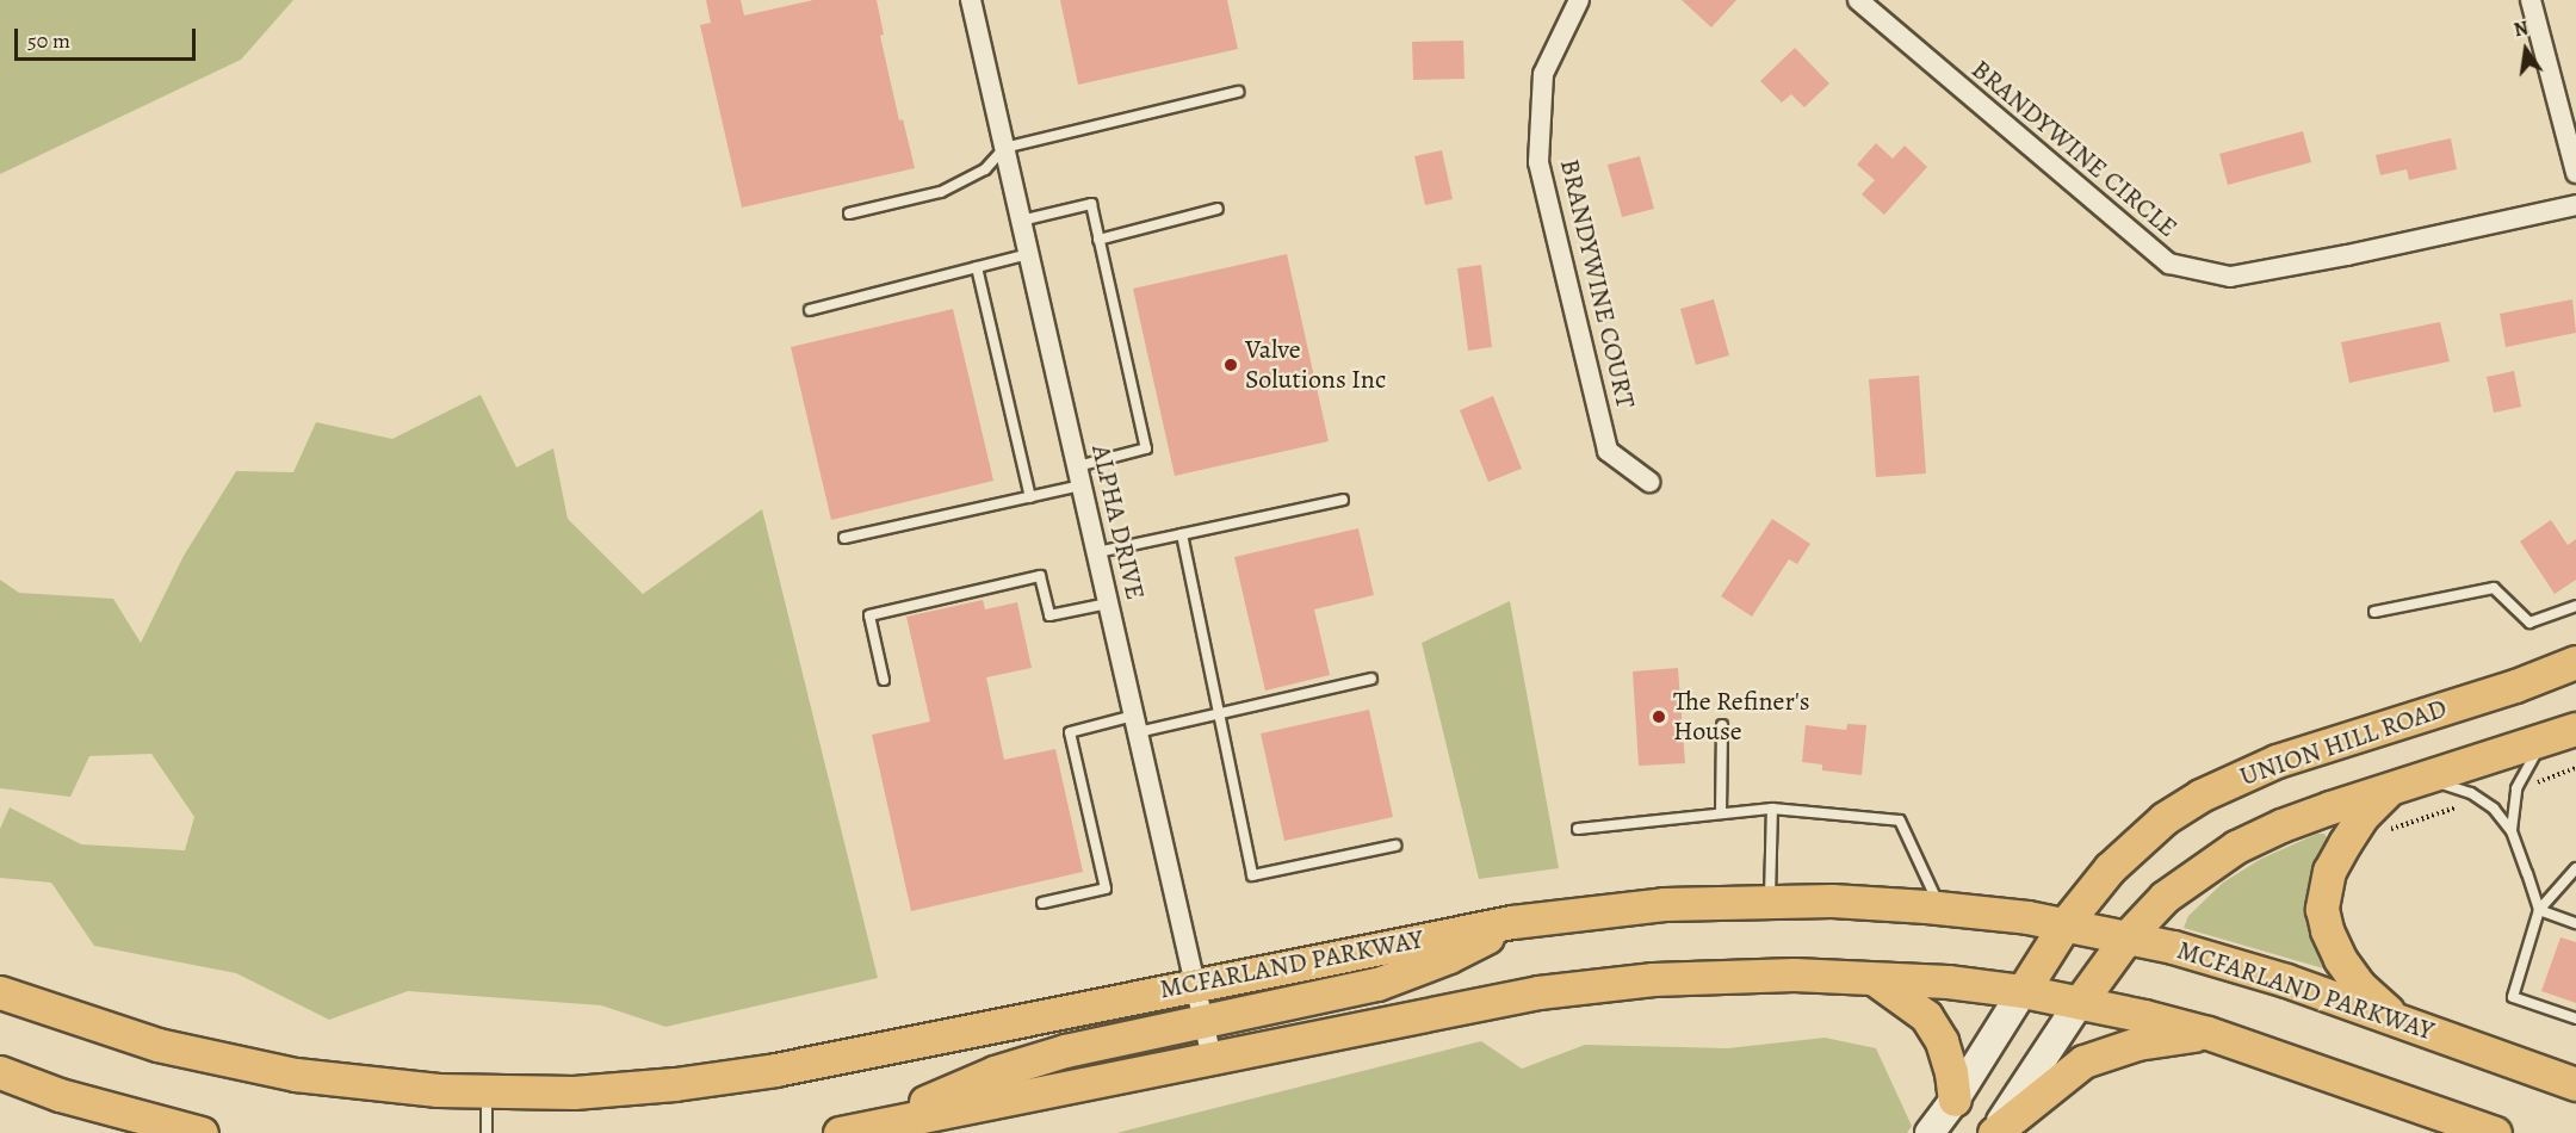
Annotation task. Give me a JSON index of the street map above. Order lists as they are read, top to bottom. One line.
{"streets":{"main road":["UNION HILL ROAD","MCFARLAND PARKWAY"],"street":["BRANDYWINE CIRCLE","BRANDYWINE COURT","ALPHA DRIVE"]},"crossings":[["ALPHA DRIVE","MCFARLAND PARKWAY"],["UNION HILL ROAD","MCFARLAND PARKWAY"]],"places":["Valve Solutions Inc","The Refiner's House"],"scale_bar":"50 m","north":"top"}
